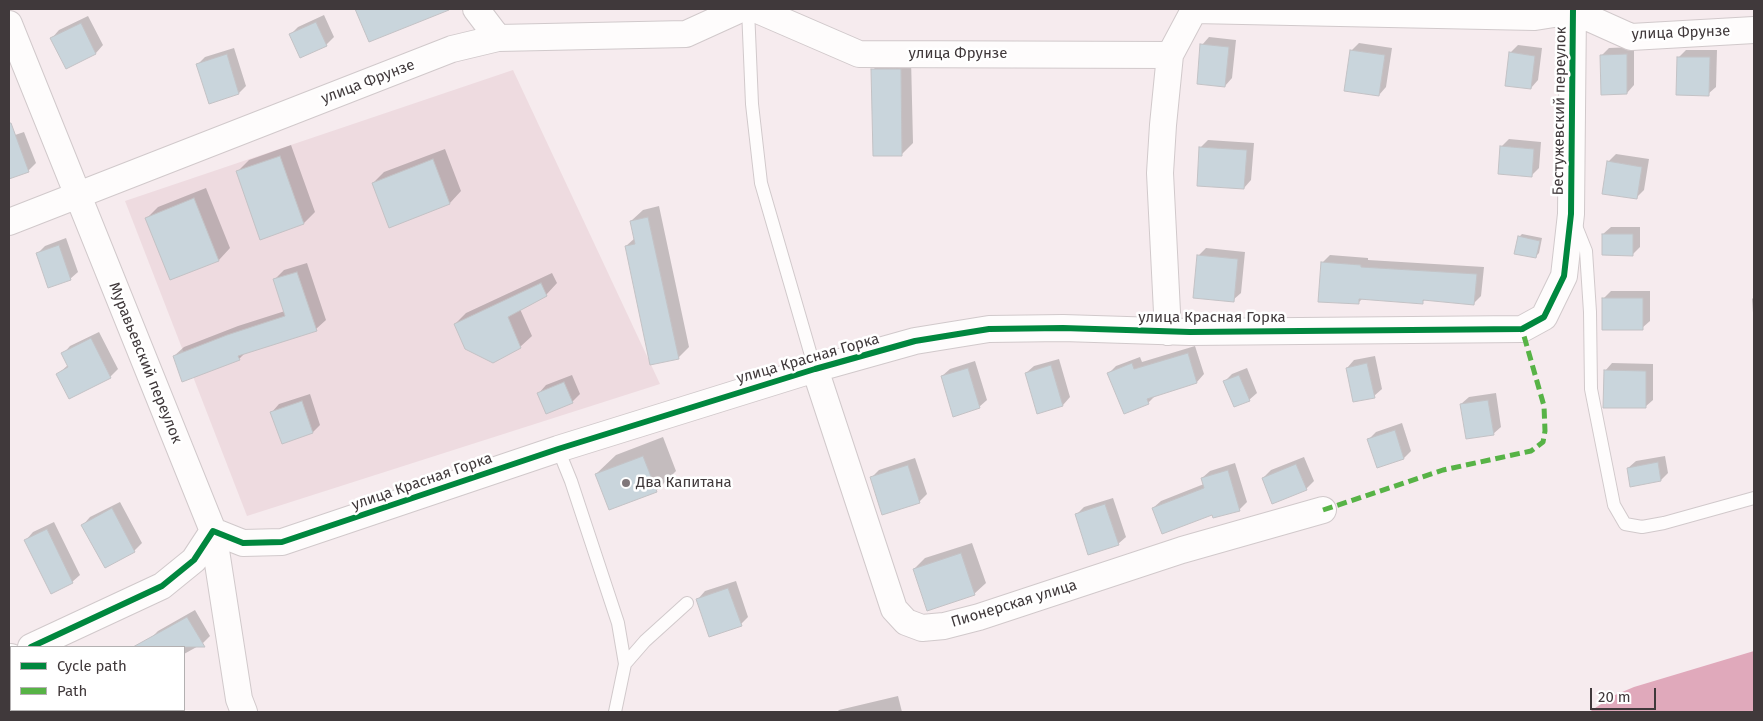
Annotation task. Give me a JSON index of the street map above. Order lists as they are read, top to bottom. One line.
{"streets":{"street":["улица Фрунзе","Бестужевский переулок","улица Красная Горка","Муравьевский переулок","Пионерская улица"]},"crossings":[["улица Фрунзе","Бестужевский переулок"],["улица Фрунзе","Муравьевский переулок"],["Бестужевский переулок","улица Красная Горка"],["улица Красная Горка","Муравьевский переулок"],["улица Красная Горка","Пионерская улица"]],"places":["Два Капитана"],"legend":["Cycle path","Path"],"scale_bar":"20 m"}
